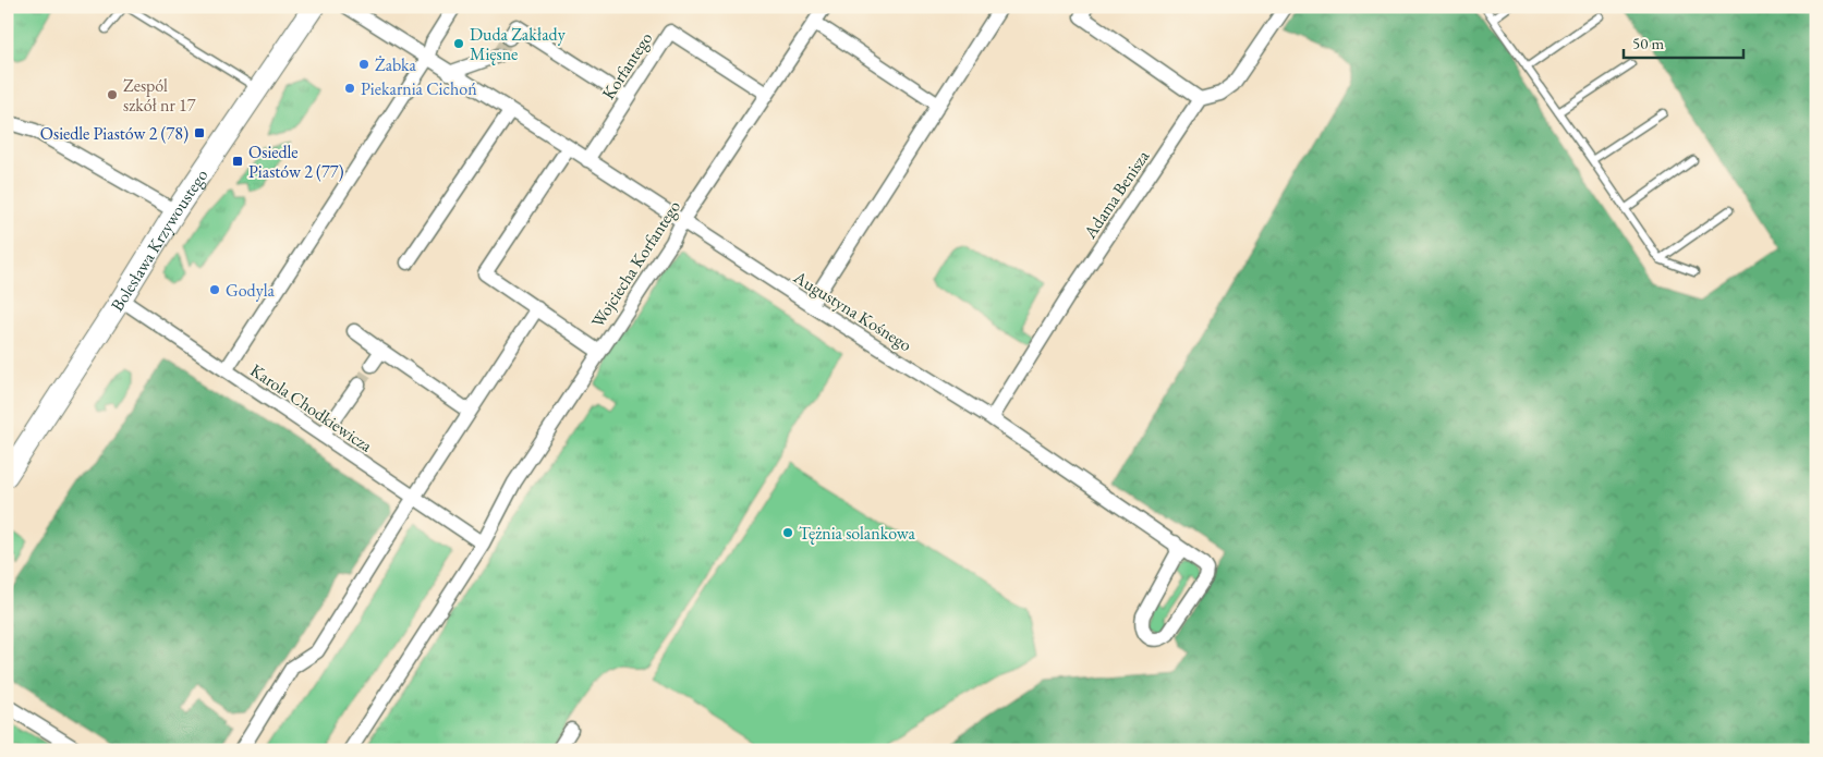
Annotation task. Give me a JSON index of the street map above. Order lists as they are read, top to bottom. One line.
{"streets":{"street":["Korfantego","Adama Benisza","Bolesława Krzywoustego","Wojciecha Korfantego","Augustyna Kośnego","Karola Chodkiewicza"]},"crossings":[["Korfantego","Wojciecha Korfantego"],["Korfantego","Augustyna Kośnego"],["Adama Benisza","Augustyna Kośnego"],["Bolesława Krzywoustego","Karola Chodkiewicza"],["Wojciecha Korfantego","Augustyna Kośnego"]],"places":{"other":["Duda Zakłady Mięsne","Żabka","Piekarnia Cichoń","Zespól szkół nr 17","Godyla","Tężnia solankowa"],"transit":["Osiedle Piastów 2 (78)","Osiedle Piastów 2 (77)"]},"scale_bar":"50 m"}
